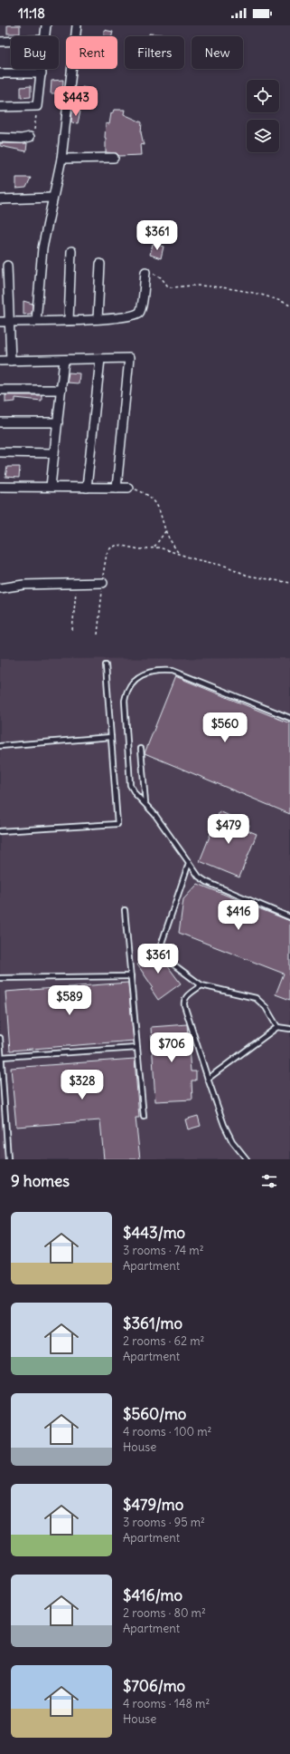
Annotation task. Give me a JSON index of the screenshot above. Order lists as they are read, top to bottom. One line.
{"page":{"status":"11:18","chip":["Buy","Rent","Filters","New"],"price":["$443","$361","$560","$479","$416","$361","$589","$706","$328"],"heading":"9 homes","list":[{"name":"$443/mo","note":"3 rooms · 74 m² · Apartment"},{"name":"$361/mo","note":"2 rooms · 62 m² · Apartment"},{"name":"$560/mo","note":"4 rooms · 100 m² · House"},{"name":"$479/mo","note":"3 rooms · 95 m² · Apartment"},{"name":"$416/mo","note":"2 rooms · 80 m² · Apartment"},{"name":"$706/mo","note":"4 rooms · 148 m² · House"}]}}
